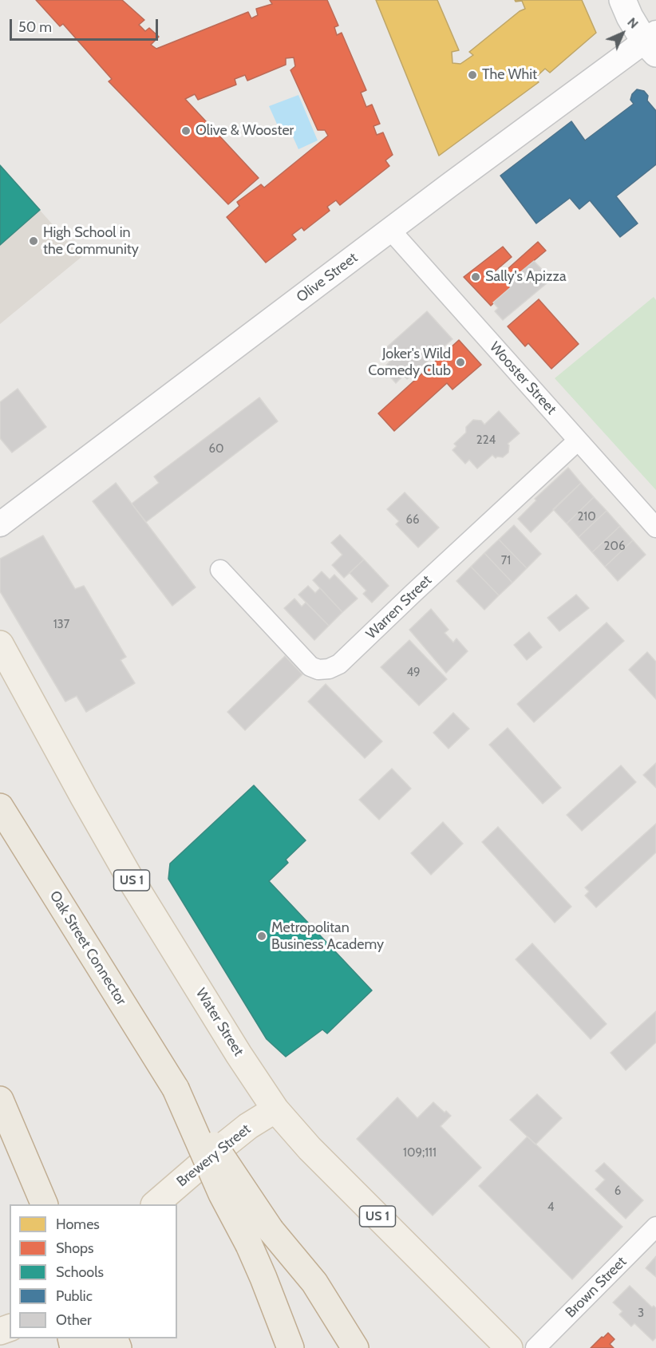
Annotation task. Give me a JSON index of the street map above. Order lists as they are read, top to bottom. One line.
{"streets":{"highway":["Oak Street Connector"],"main road":["US 1","Water Street","Brewery Street"],"street":["Olive Street","Wooster Street","Warren Street","Brown Street"]},"crossings":[["Olive Street","Wooster Street"],["Wooster Street","Warren Street"],["Water Street","Brewery Street"]],"places":["The Whit","Olive & Wooster","High School in the Community","Sally's Apizza","Joker's Wild Comedy Club","Metropolitan Business Academy"],"house_numbers":["224","60","210","66","206","71","137","49","109;111","6","4","3"],"legend":["Homes","Shops","Schools","Public","Other"],"scale_bar":"50 m","north":"top right"}
